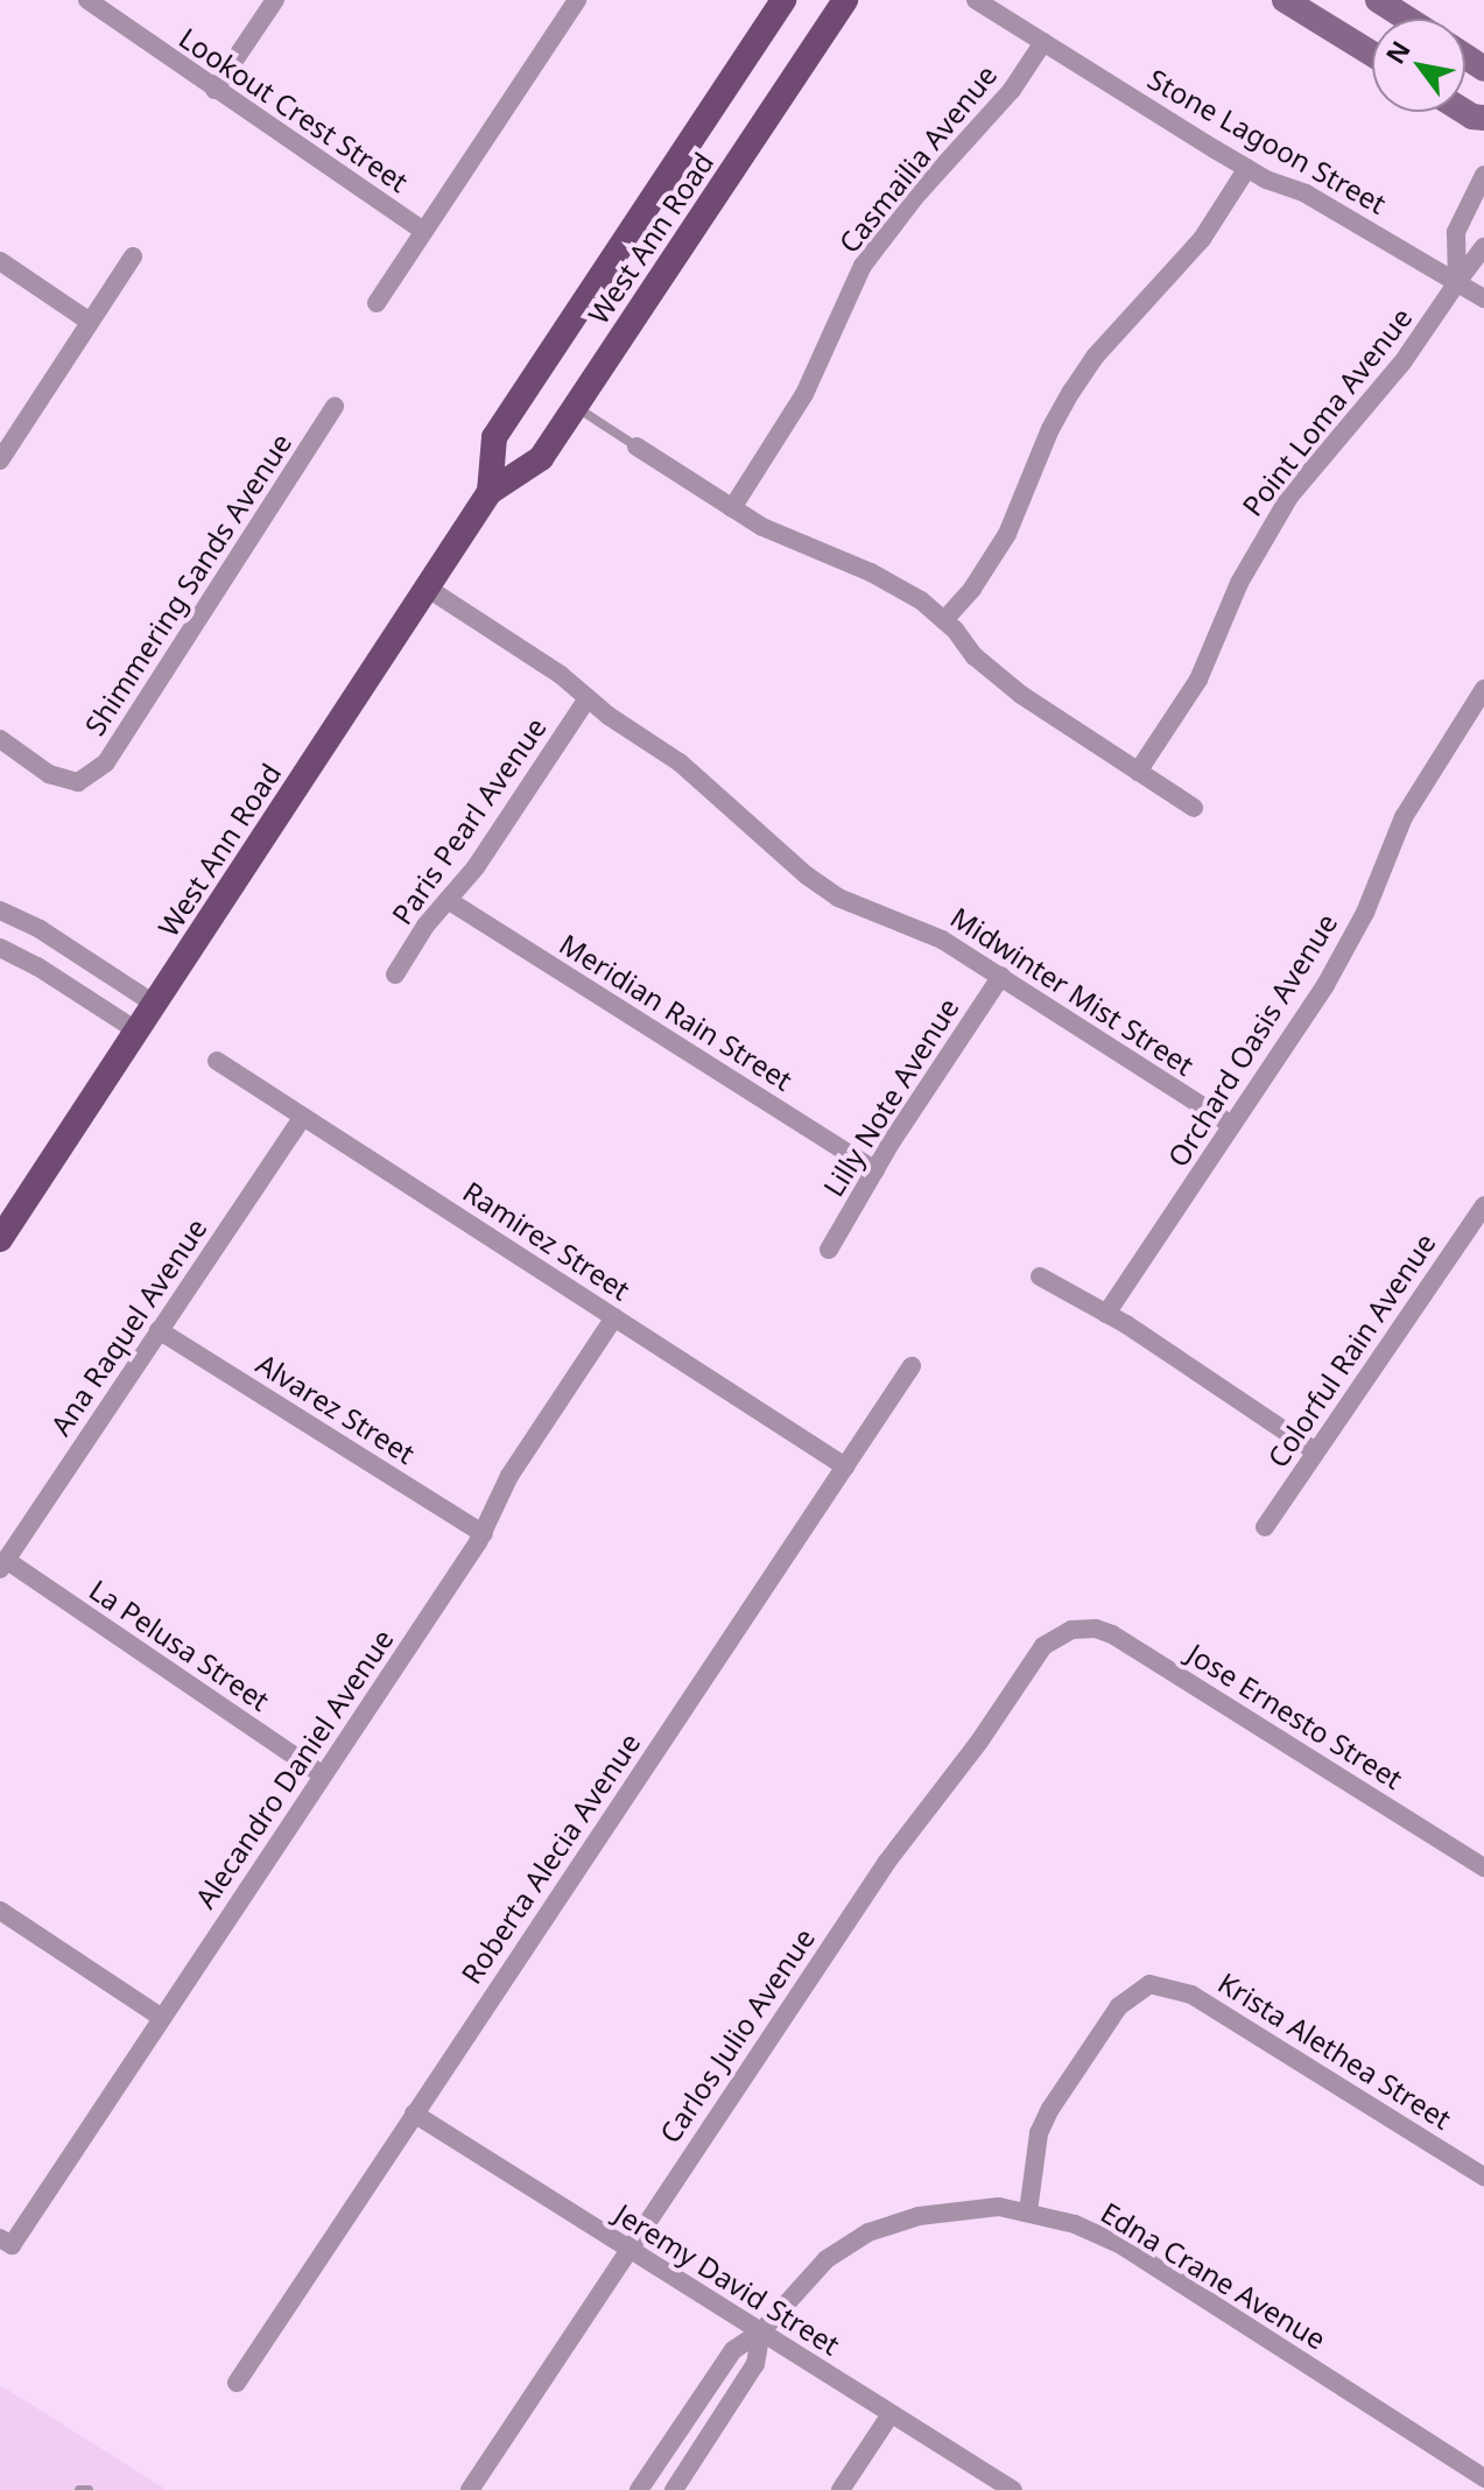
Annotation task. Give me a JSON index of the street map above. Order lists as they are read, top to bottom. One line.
{"streets":{"main road":["West Ann Road"],"street":["Lookout Crest Street","Stone Lagoon Street","Casmailia Avenue","Point Loma Avenue","Shimmering Sands Avenue","Paris Pearl Avenue","Midwinter Mist Street","Meridian Rain Street","Orchard Oasis Avenue","Lilly Note Avenue","Ramirez Street","Ana Raquel Avenue","Colorful Rain Avenue","Alvarez Street","La Pelusa Street","Jose Ernesto Street","Alecandro Daniel Avenue","Roberta Alecia Avenue","Carlos Julio Avenue","Krista Alethea Street","Edna Crane Avenue","Jeremy David Street"]},"crossings":[["Stone Lagoon Street","Casmailia Avenue"],["Stone Lagoon Street","Point Loma Avenue"],["West Ann Road","Midwinter Mist Street"],["Paris Pearl Avenue","Midwinter Mist Street"],["Paris Pearl Avenue","Meridian Rain Street"],["Midwinter Mist Street","Orchard Oasis Avenue"],["Midwinter Mist Street","Lilly Note Avenue"],["Meridian Rain Street","Lilly Note Avenue"],["Ramirez Street","Ana Raquel Avenue"],["Ramirez Street","Alecandro Daniel Avenue"],["Ramirez Street","Roberta Alecia Avenue"],["Ana Raquel Avenue","Alvarez Street"],["Ana Raquel Avenue","La Pelusa Street"],["Alvarez Street","Alecandro Daniel Avenue"],["La Pelusa Street","Alecandro Daniel Avenue"],["Jose Ernesto Street","Carlos Julio Avenue"],["Roberta Alecia Avenue","Jeremy David Street"],["Carlos Julio Avenue","Jeremy David Street"],["Krista Alethea Street","Edna Crane Avenue"],["Edna Crane Avenue","Jeremy David Street"]],"north":"top left"}
